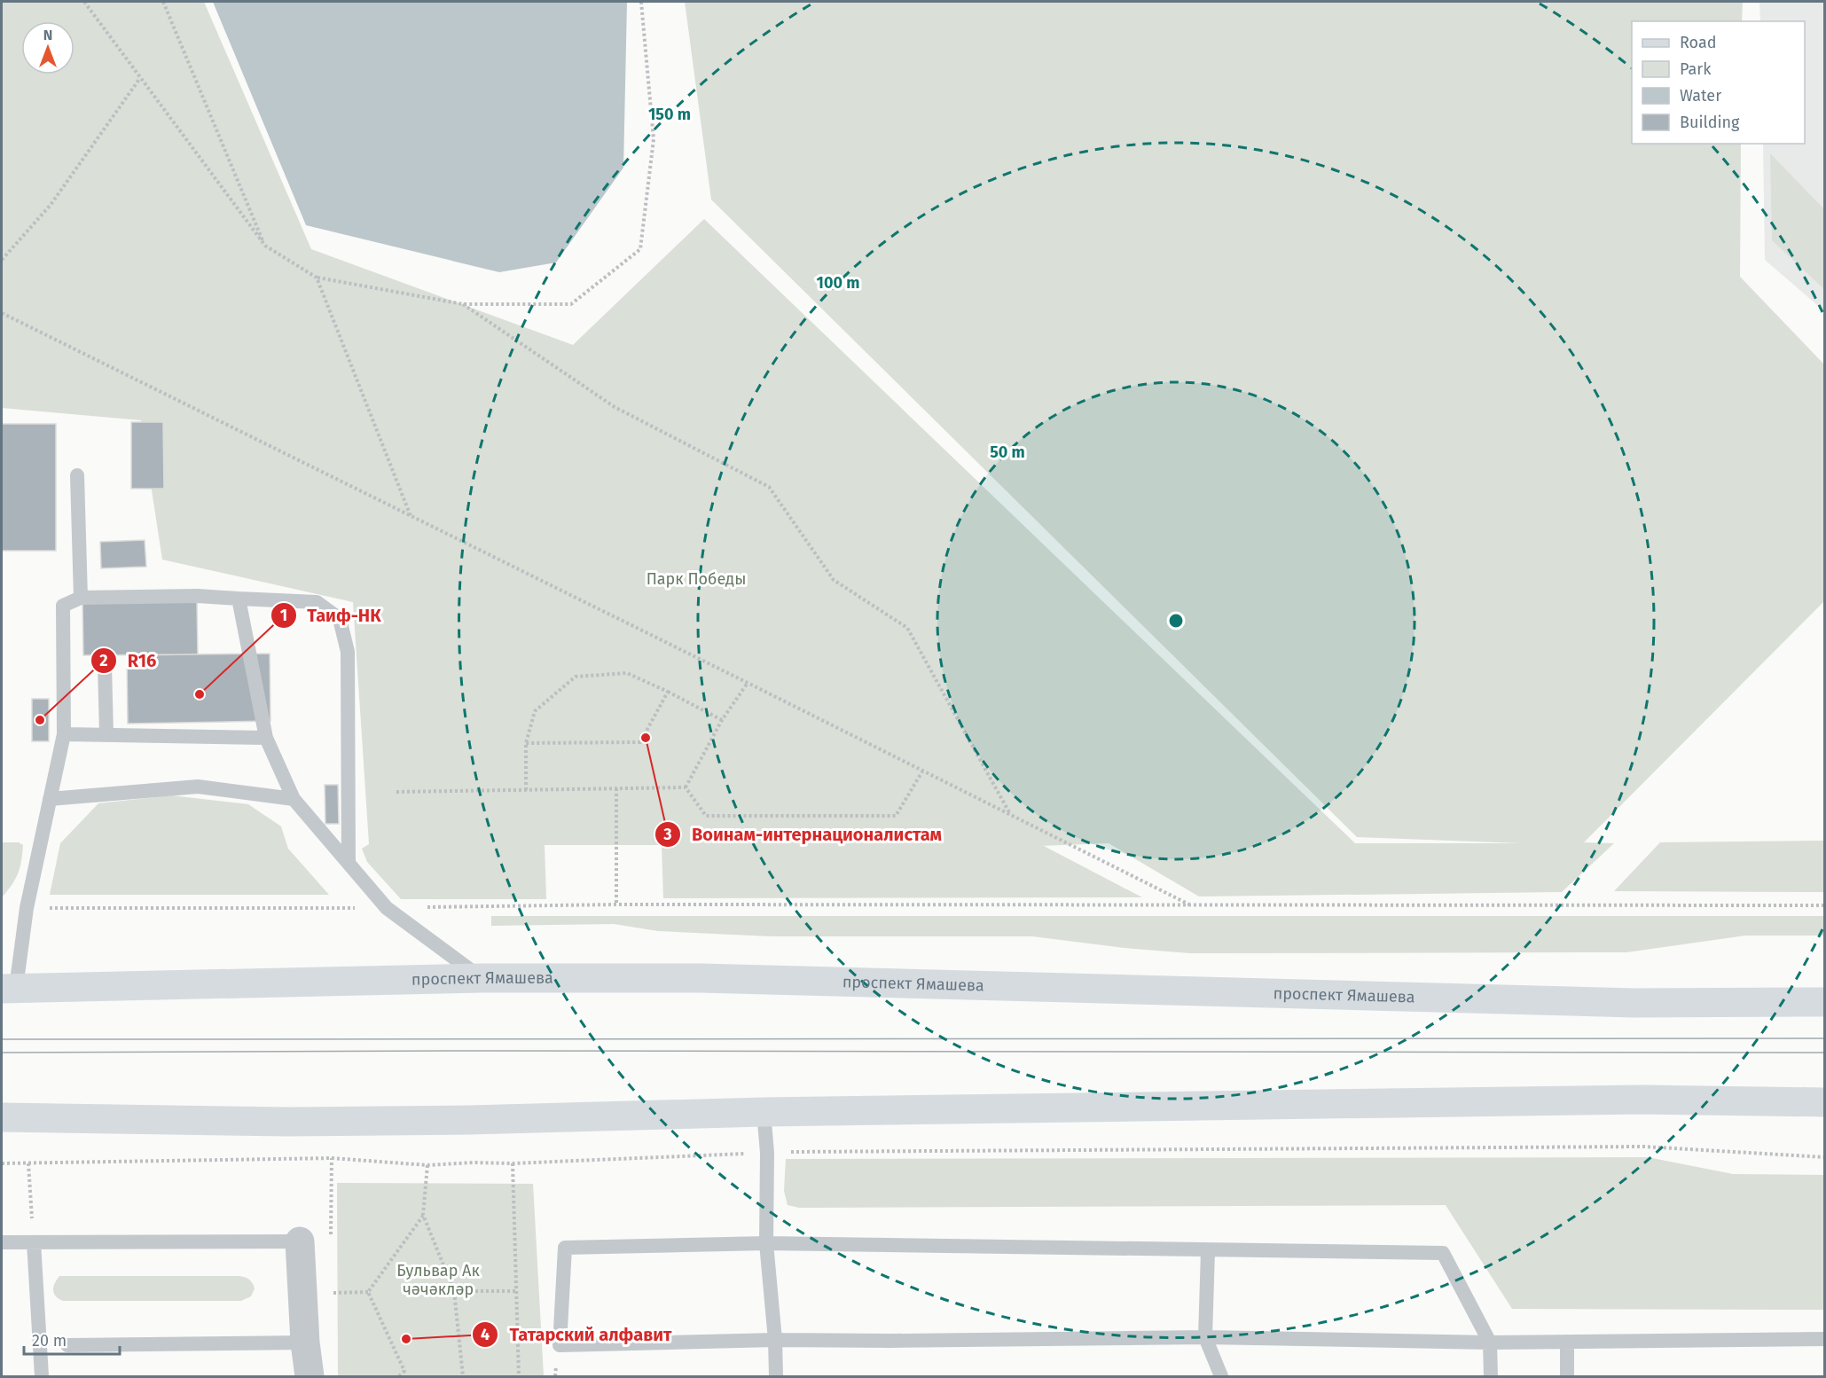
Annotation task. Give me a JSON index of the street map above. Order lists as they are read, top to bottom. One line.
{"streets":{"main road":["проспект Ямашева"]},"parks":["Парк Победы","Бульвар Ак чәчәкләр"],"places":["Таиф-НК","R16","Воинам-интернационалистам","Татарский алфавит"],"legend":["Road","Park","Water","Building"],"scale_bar":"20 m","north":"top","rings":["150 m","100 m","50 m"]}
